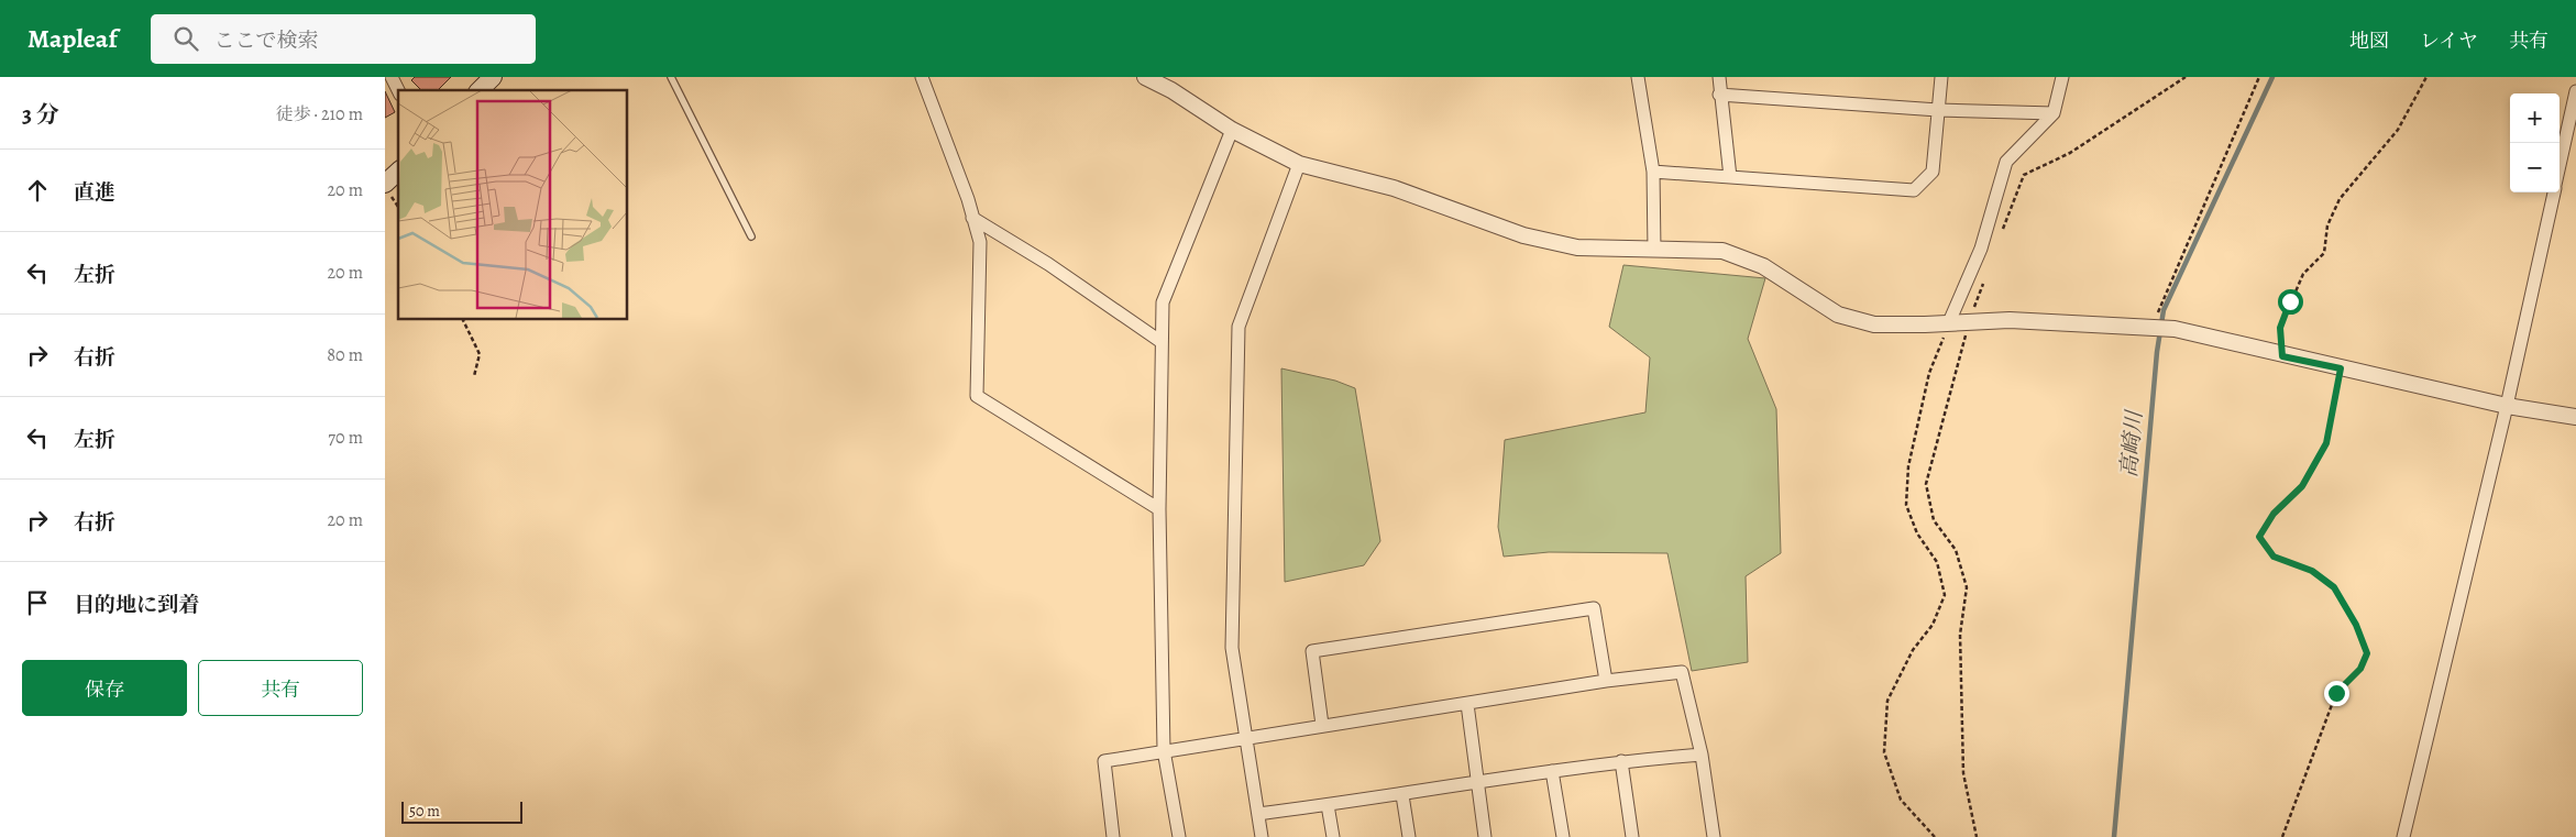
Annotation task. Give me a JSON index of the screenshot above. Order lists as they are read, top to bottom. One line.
{"water":["高崎川"],"scale_bar":"50 m","page":{"header":"Mapleaf","search":"ここで検索","nav":["地図","レイヤ","共有"],"heading":["3 分","徒歩 · 210 m"],"map_buttons":["+","−"],"list":[["直進","20 m"],["左折","20 m"],["右折","80 m"],["左折","70 m"],["右折","20 m"],"目的地に到着"],"buttons":["保存","共有"],"scale":"50 m"}}
